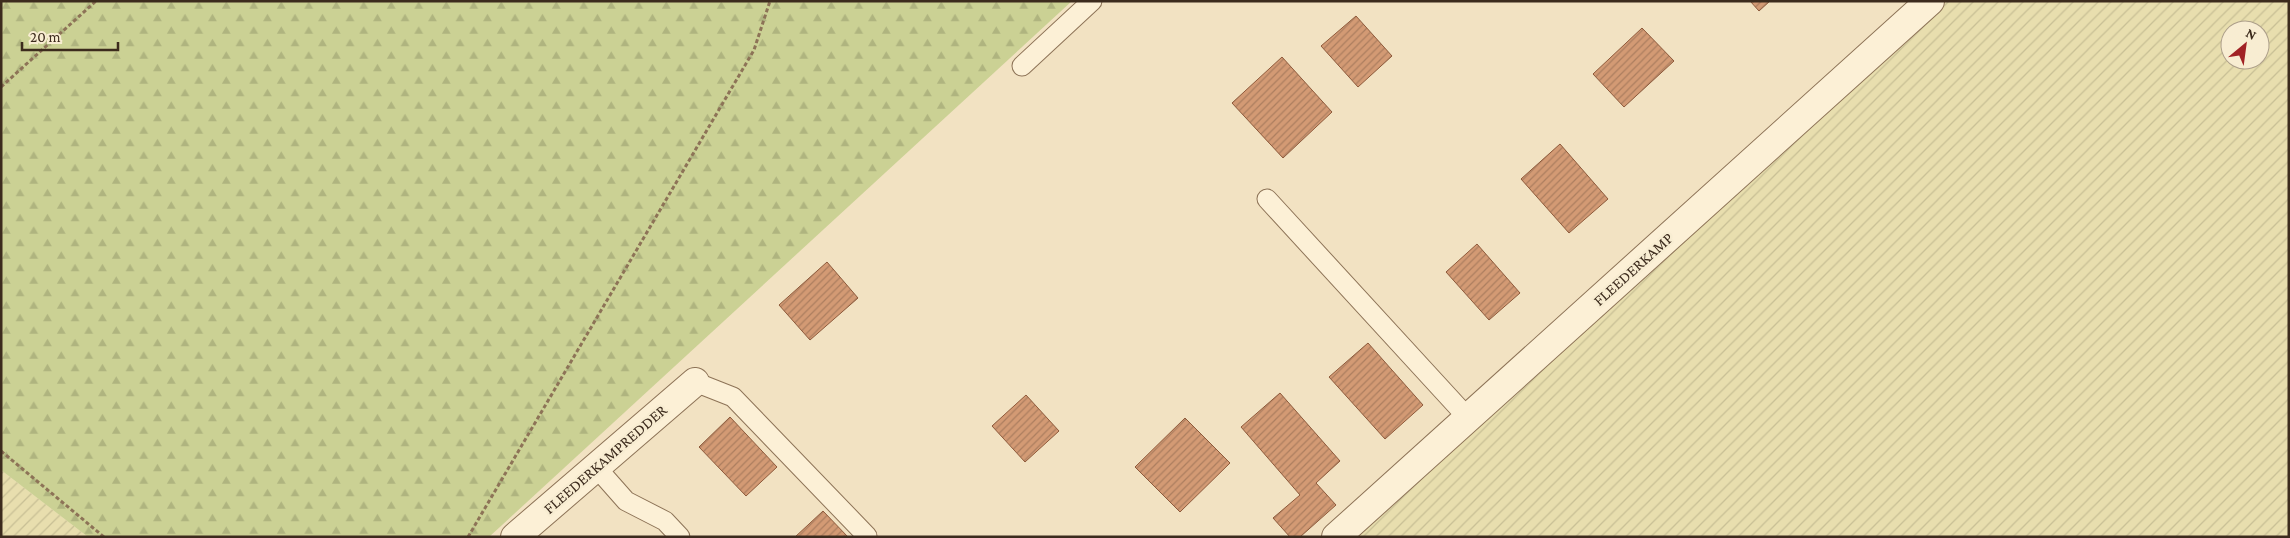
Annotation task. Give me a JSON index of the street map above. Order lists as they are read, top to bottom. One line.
{"streets":{"street":["FLEEDERKAMP","FLEEDERKAMPREDDER"]},"scale_bar":"20 m","north":"top right"}
